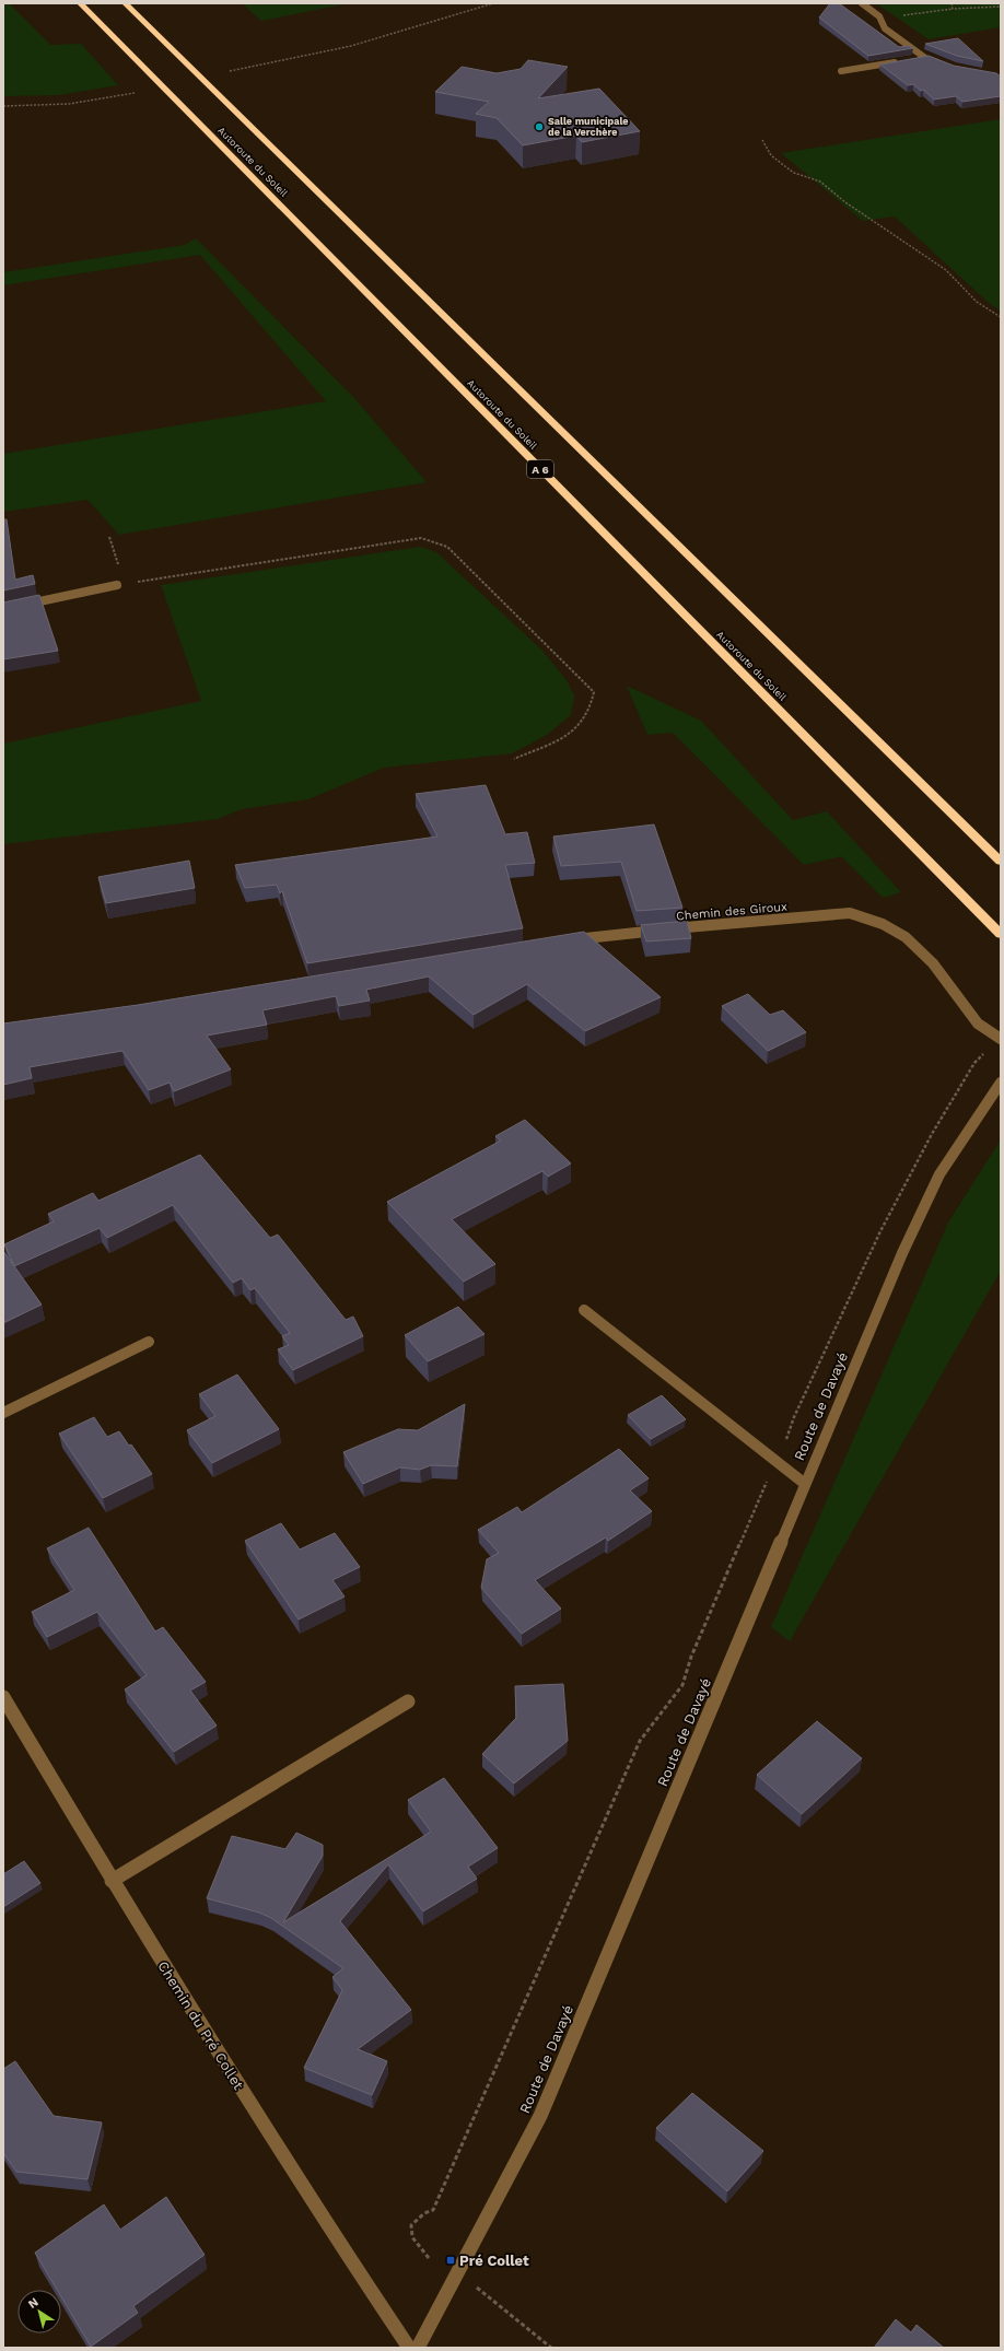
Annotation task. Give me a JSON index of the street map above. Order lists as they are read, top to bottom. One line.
{"streets":{"highway":["Autoroute du Soleil","A 6"],"street":["Chemin des Giroux","Route de Davayé","Chemin du Pré Collet"]},"places":{"other":["Salle municipale de la Verchère"],"transit":["Pré Collet"]},"north":"top left"}
